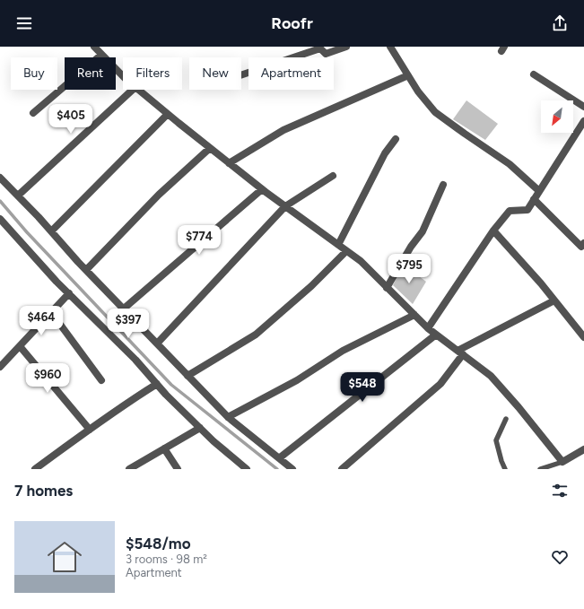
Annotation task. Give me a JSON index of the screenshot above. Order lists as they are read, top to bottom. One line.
{"north":"bottom left","page":{"header":"Roofr","chip":["Buy","Rent","Filters","New","Apartment"],"price":["$405","$774","$795","$464","$397","$960","$548"],"heading":"7 homes","list":[{"name":"$548/mo","note":"3 rooms · 98 m² · Apartment"}]}}
